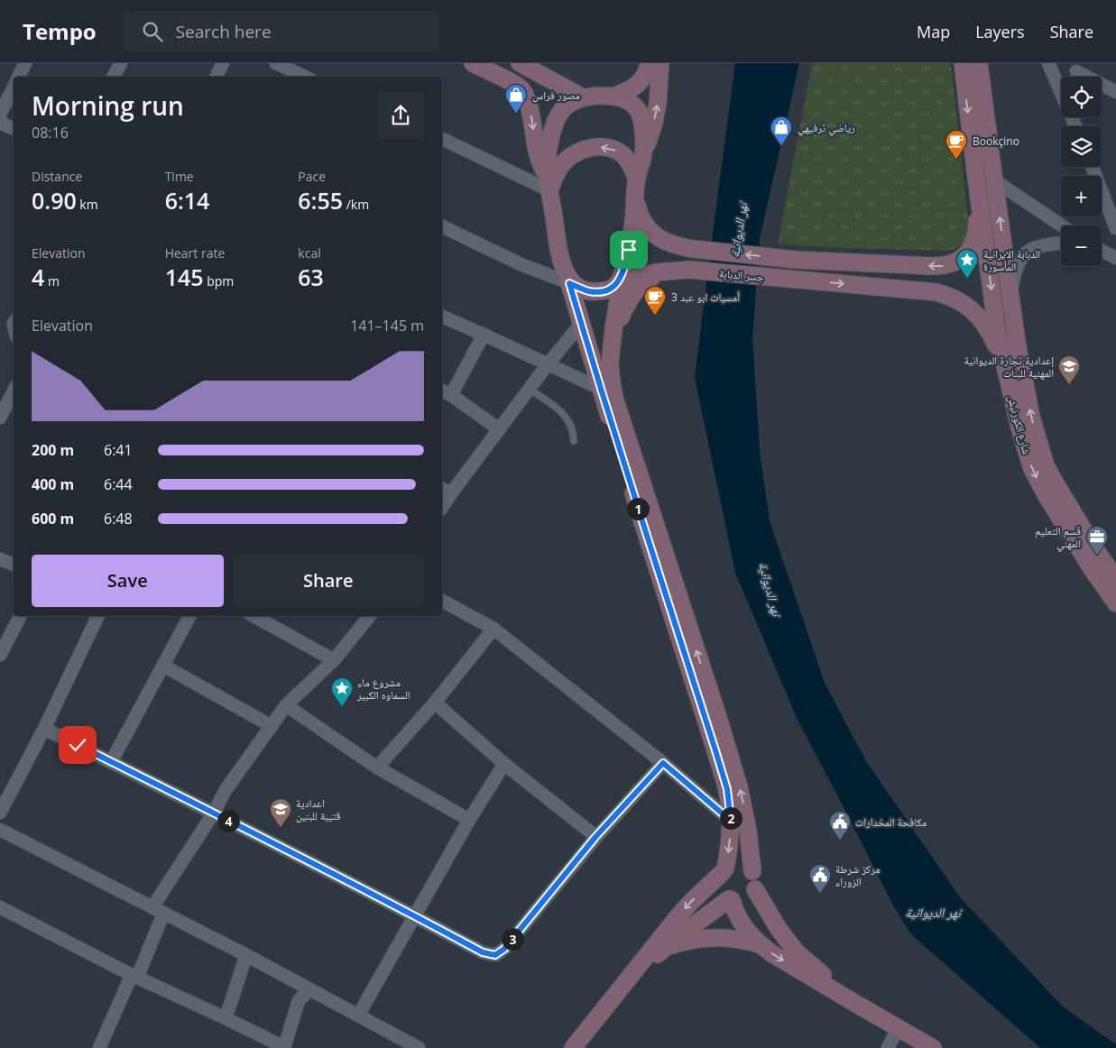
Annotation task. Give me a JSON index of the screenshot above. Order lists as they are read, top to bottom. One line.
{"streets":{"main road":["جسر الدبابة","شارع الكورنيش"]},"crossings":[["جسر الدبابة","شارع الكورنيش"]],"water":["نهر الديوانية"],"places":{"shop":["مصور فراس","رياضي ترفيهي"],"cafe":["Bookçino","أمسيات ابو عبد 3"],"place":["الدبابة الايرانية المأسورة","مشروع ماء السماوه الكبير"],"school or university":["إعدادية تجارة الديوانية المهنية للبنات","اعدادية قتيبة للبنين"],"office":["قسم التعليم المهني"],"public building":["مكافحة المخدارات","مركز شرطة الزوراء"]},"page":{"header":"Tempo","search":"Search here","nav":["Map","Layers","Share"],"map_buttons":["+","−"],"heading":["Morning run","08:16"],"stats":[["Distance","0.90 km"],["Time","6:14"],["Pace","6:55 /km"],["Elevation","4 m"],["Heart rate","145 bpm"],["kcal","63"]],"chart":["Elevation","141–145 m"],"list":[{"name":"200 m","note":"6:41"},{"name":"400 m","note":"6:44"},{"name":"600 m","note":"6:48"}],"pins":["1","2","4","3"],"buttons":["Save","Share"]}}
